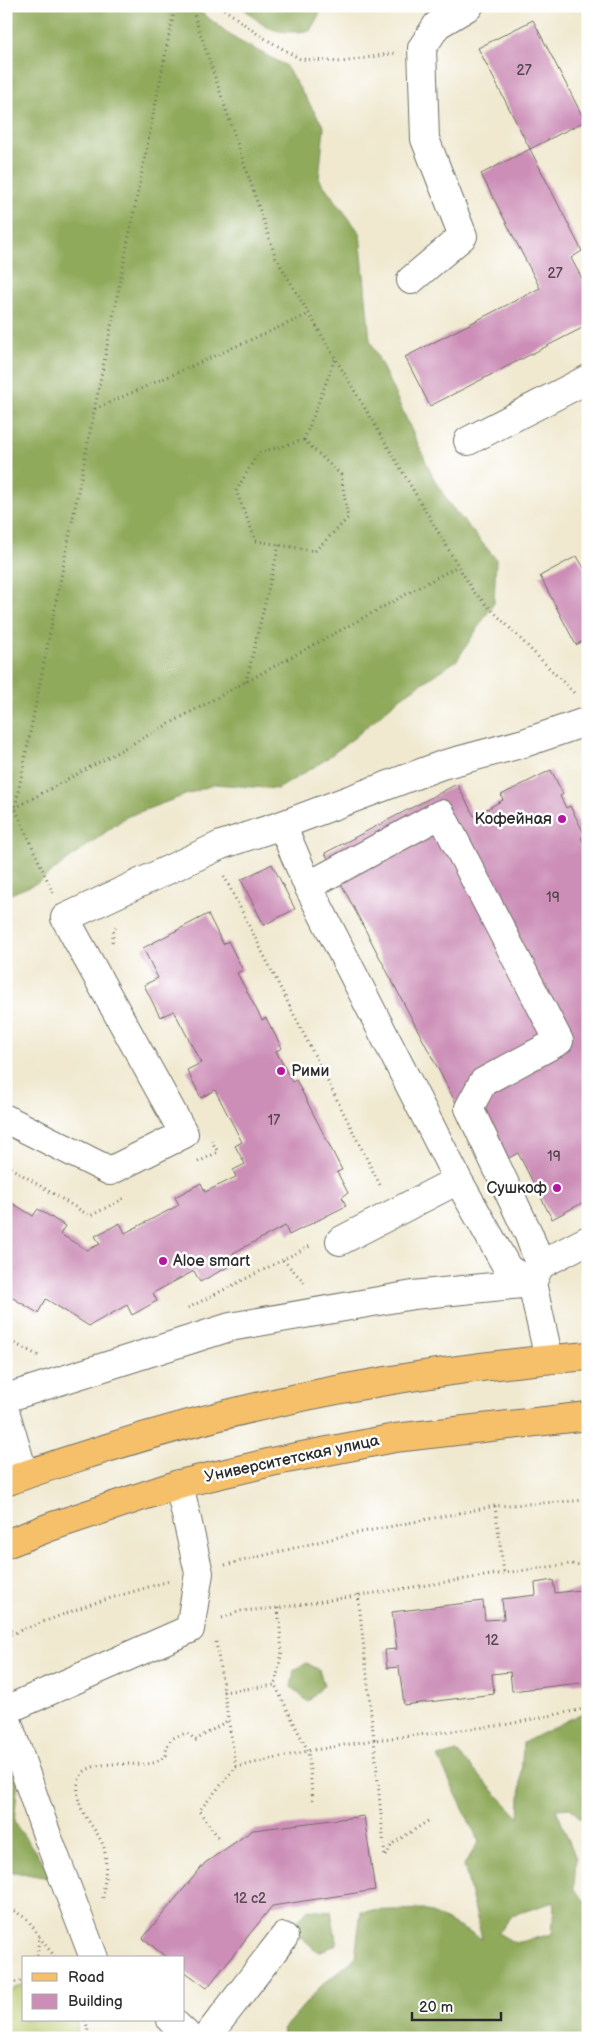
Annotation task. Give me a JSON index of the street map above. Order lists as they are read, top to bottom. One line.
{"streets":{"main road":["Университетская улица"]},"places":["Кофейная","Рими","Сушкоф","Aloe smart"],"house_numbers":["27","27","19","17","19","12","12 с2"],"legend":["Road","Building"],"scale_bar":"20 m"}
